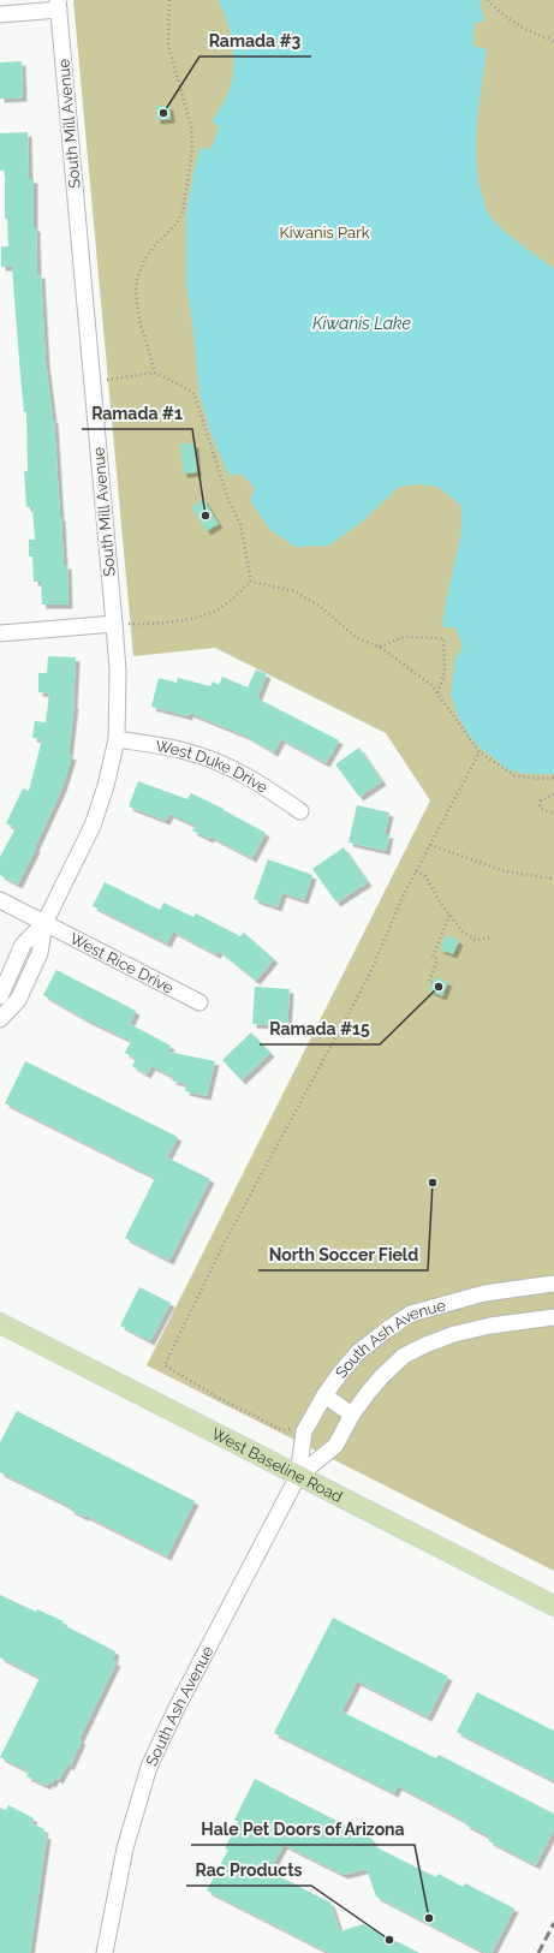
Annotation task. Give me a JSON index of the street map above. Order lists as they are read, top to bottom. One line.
{"streets":{"main road":["West Baseline Road"],"street":["South Mill Avenue","West Duke Drive","West Rice Drive","South Ash Avenue"]},"crossings":[["South Mill Avenue","West Duke Drive"],["South Mill Avenue","West Rice Drive"],["South Ash Avenue","West Baseline Road"]],"water":["Kiwanis Lake"],"parks":["Kiwanis Park"],"places":["Ramada #3","Ramada #1","Ramada #15","North Soccer Field","Hale Pet Doors of Arizona","Rac Products"]}
